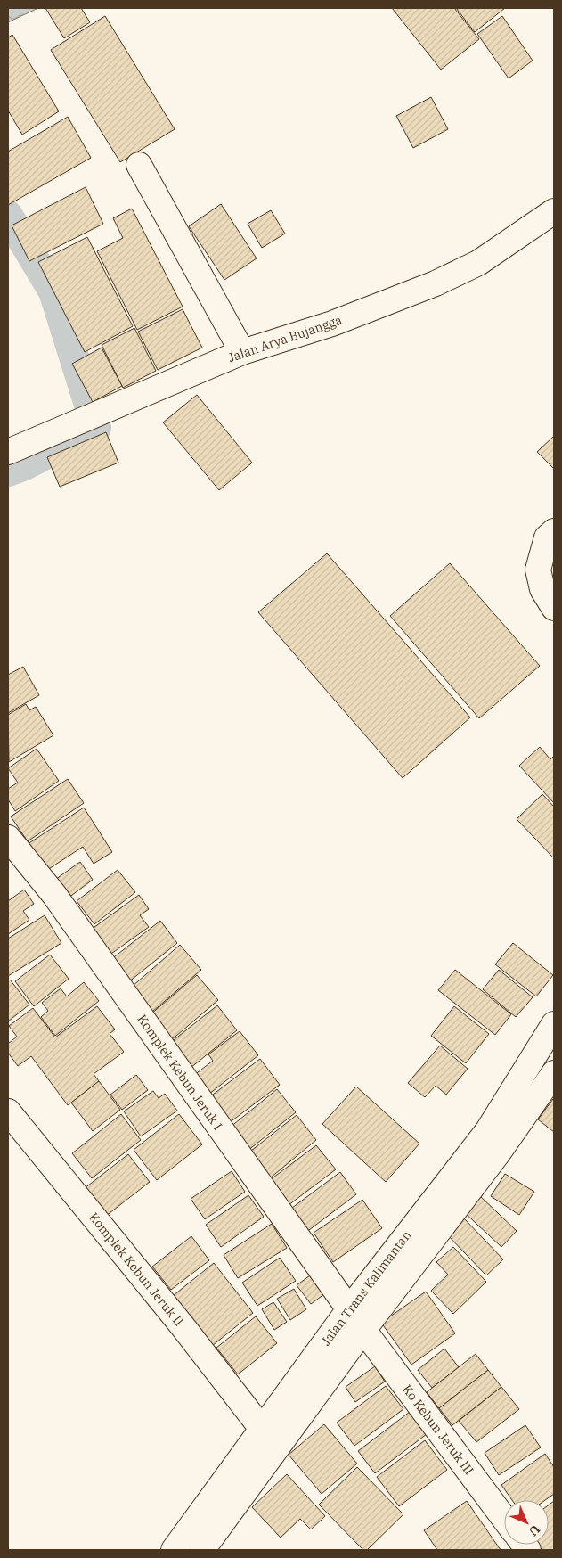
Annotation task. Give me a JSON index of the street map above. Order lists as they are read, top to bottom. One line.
{"streets":{"main road":["Jalan Arya Bujangga","Komplek Kebun Jeruk I","Komplek Kebun Jeruk II","Jalan Trans Kalimantan","Ko Kebun Jeruk III"]},"crossings":[["Komplek Kebun Jeruk I","Jalan Trans Kalimantan"],["Komplek Kebun Jeruk II","Jalan Trans Kalimantan"],["Jalan Trans Kalimantan","Ko Kebun Jeruk III"]],"north":"bottom right"}
